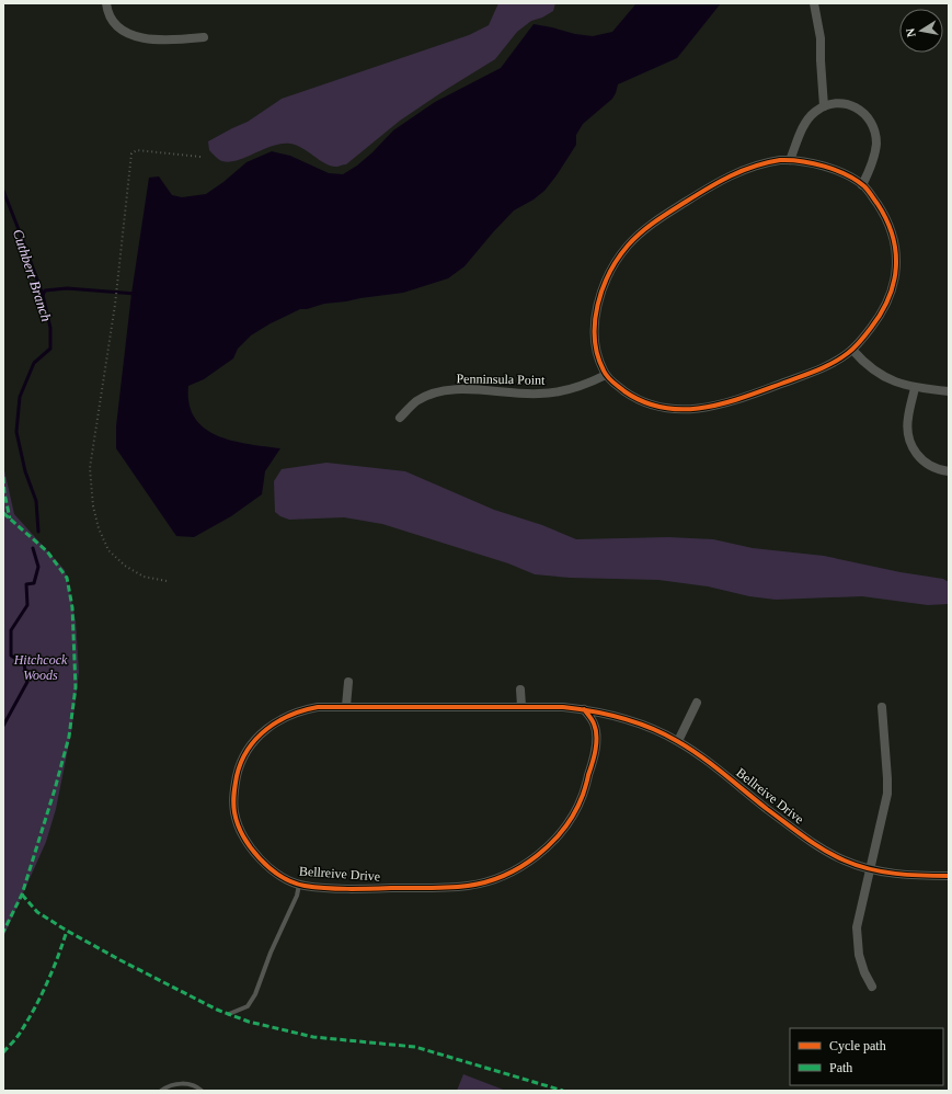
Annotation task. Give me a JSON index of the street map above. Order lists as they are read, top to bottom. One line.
{"streets":{"street":["Penninsula Point","Bellreive Drive"]},"water":["Cuthbert Branch"],"parks":["Hitchcock Woods"],"legend":["Cycle path","Path"],"north":"left"}
